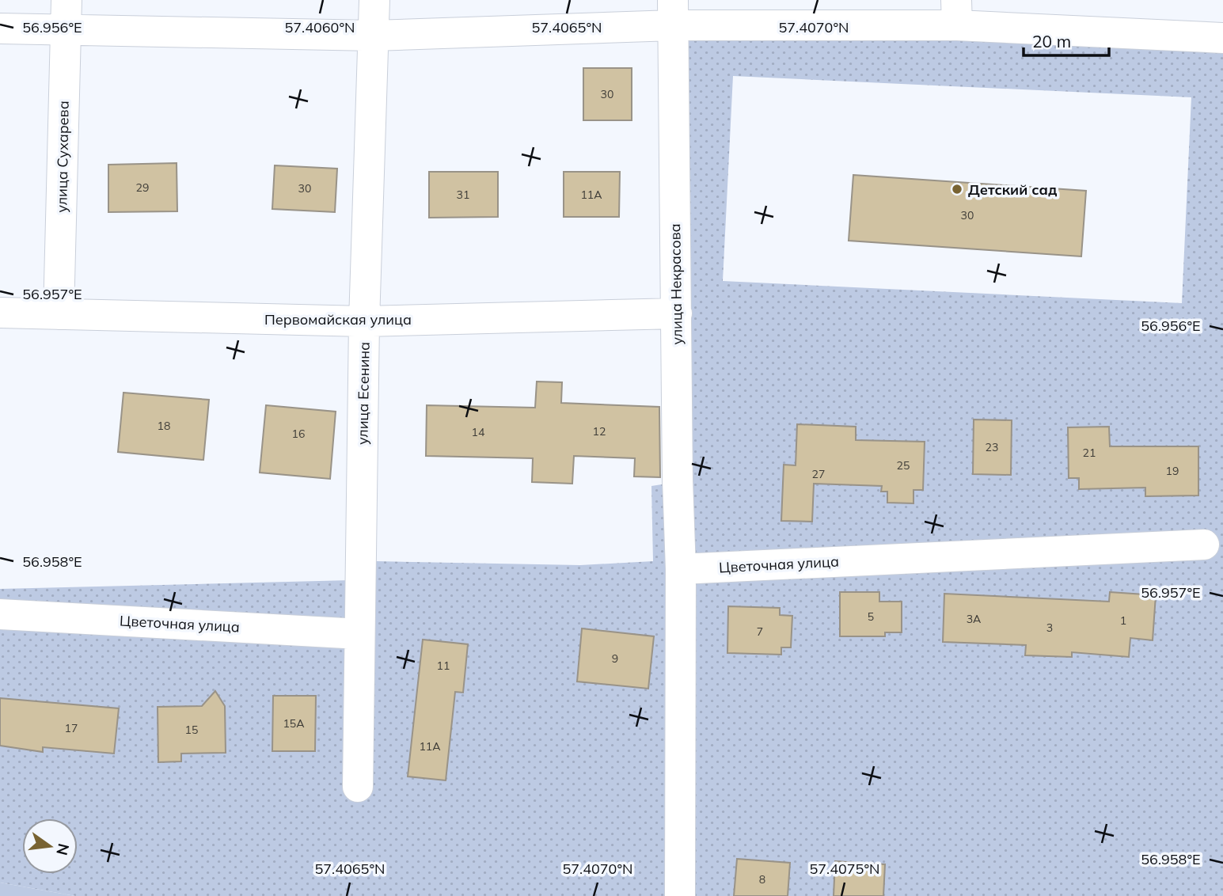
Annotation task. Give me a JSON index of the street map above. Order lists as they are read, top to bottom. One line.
{"streets":{"street":["улица Сухарева","улица Некрасова","Первомайская улица","улица Есенина","Цветочная улица"]},"crossings":[["улица Сухарева","Первомайская улица"],["улица Некрасова","Первомайская улица"],["улица Некрасова","Цветочная улица"],["Первомайская улица","улица Есенина"],["улица Есенина","Цветочная улица"]],"places":["Детский сад"],"house_numbers":["30","29","30","31","11А","30","18","12","14","16","23","21","25","19","27","5","3А","1","3","7","9","11","15А","17","15","11А","8"],"scale_bar":"20 m","north":"right","coordinates":["57.4060°N","57.4065°N","57.4070°N","56.956°E","56.957°E","56.958°E","57.4075°N"]}
